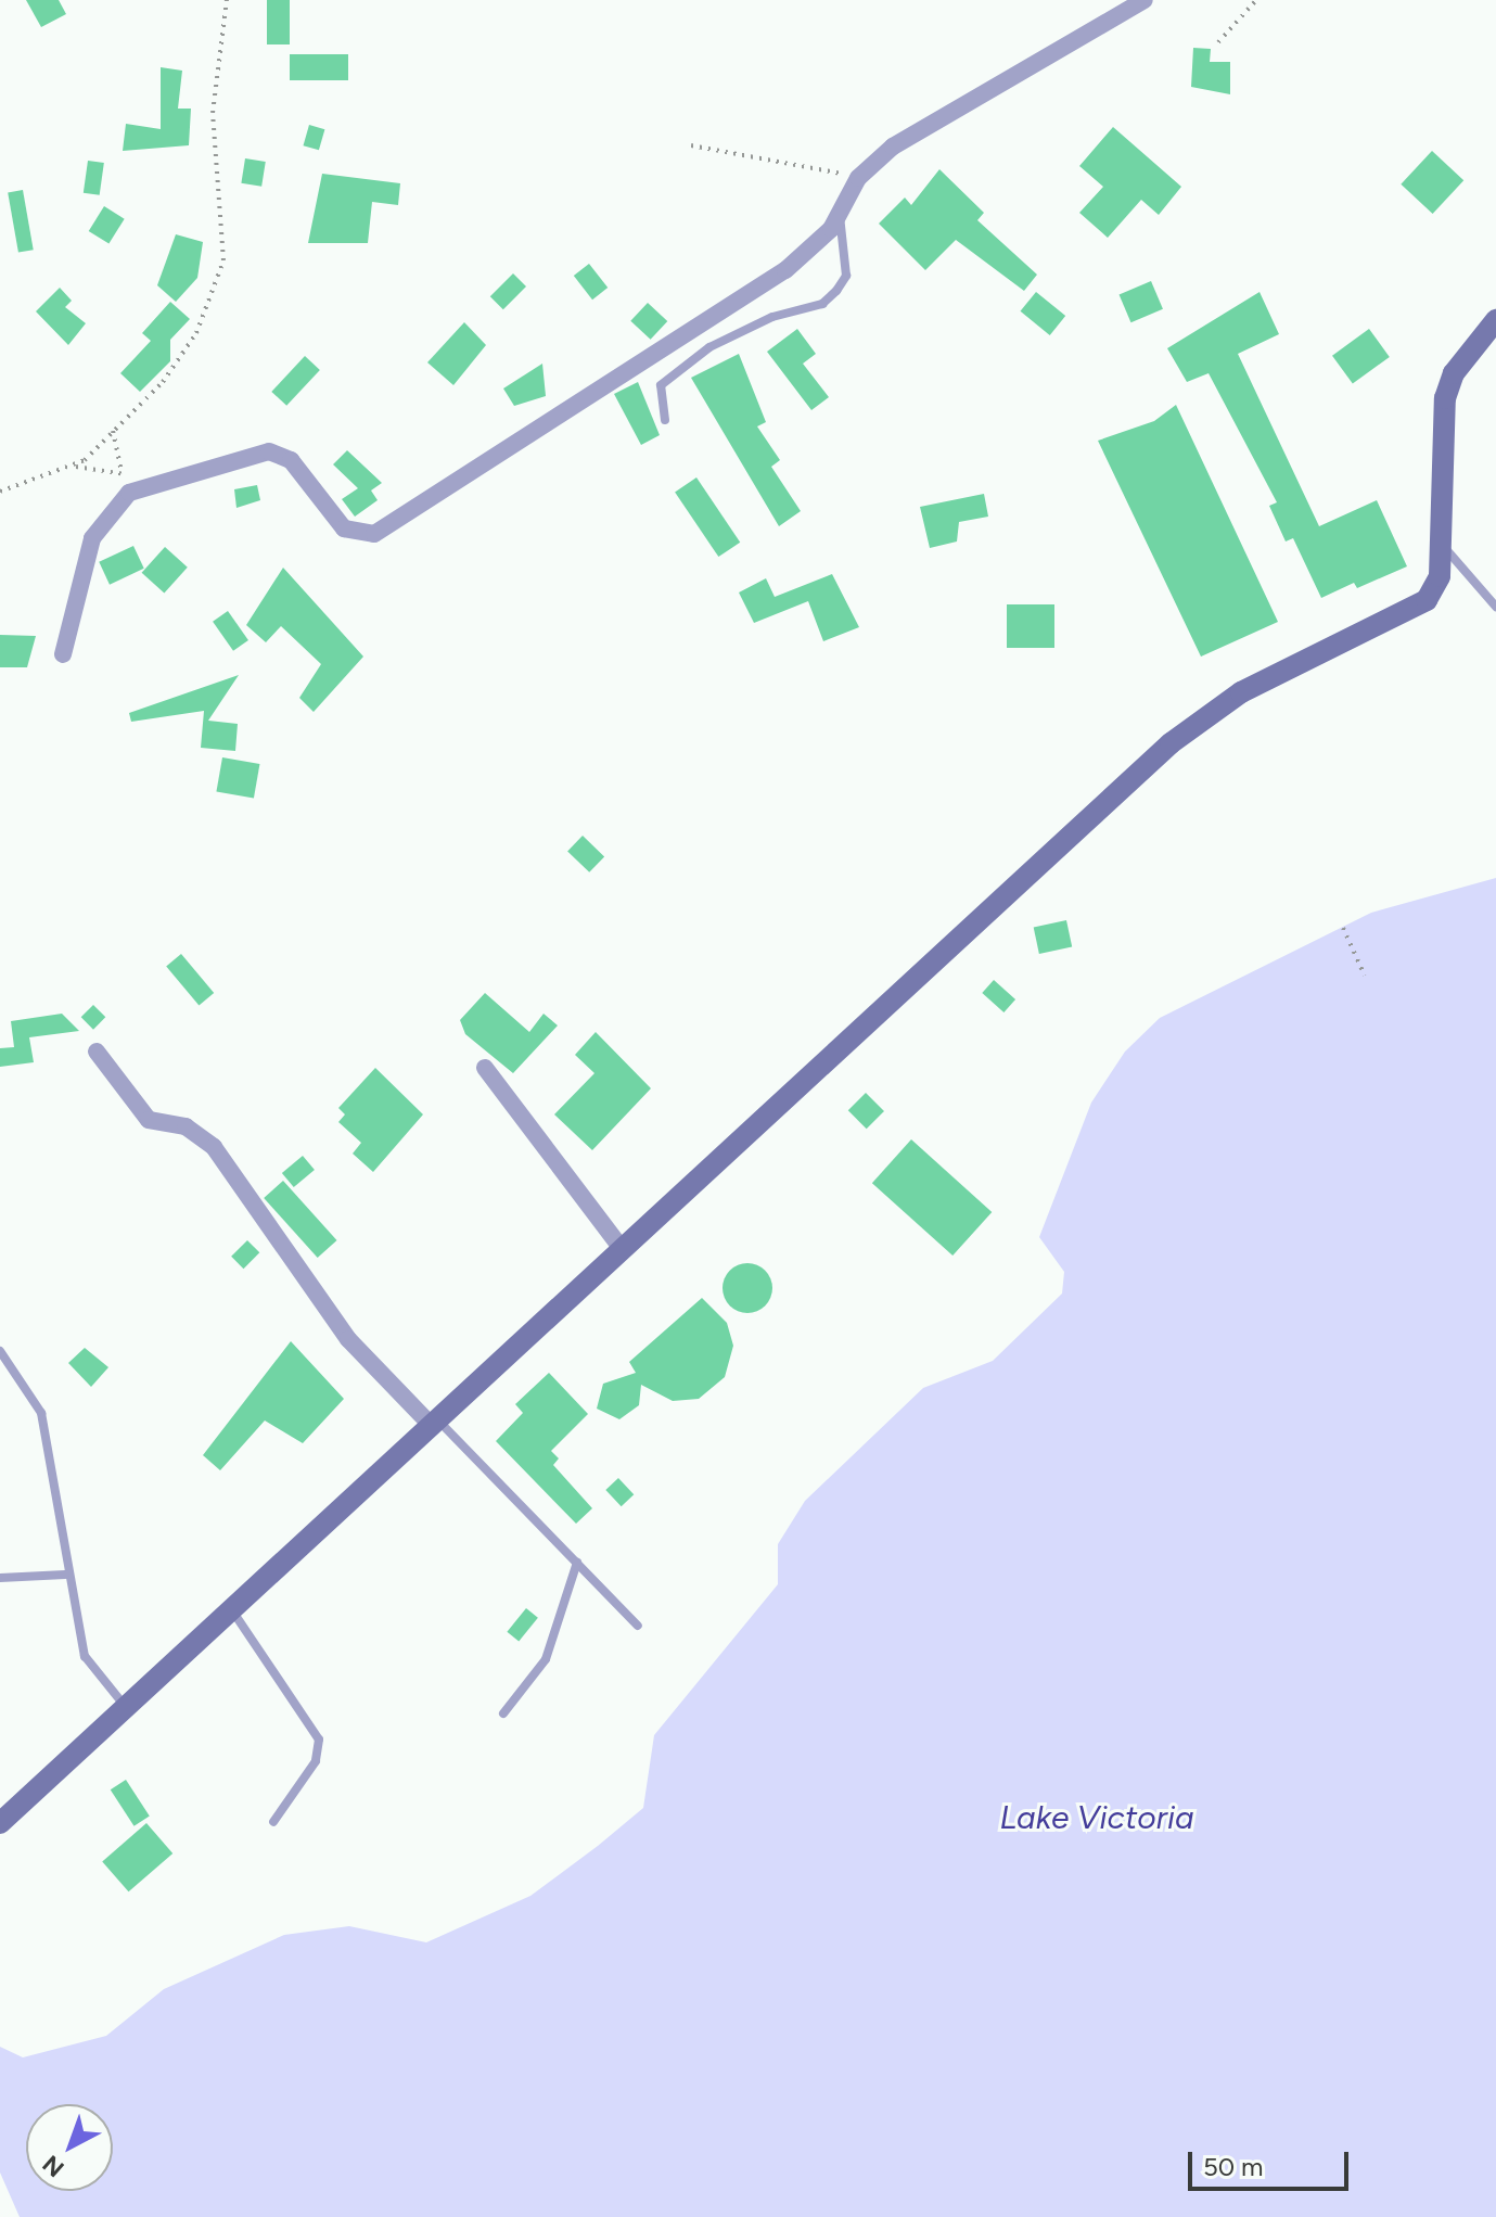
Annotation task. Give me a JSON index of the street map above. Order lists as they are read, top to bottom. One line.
{"water":["Lake Victoria"],"scale_bar":"50 m","north":"bottom left"}
